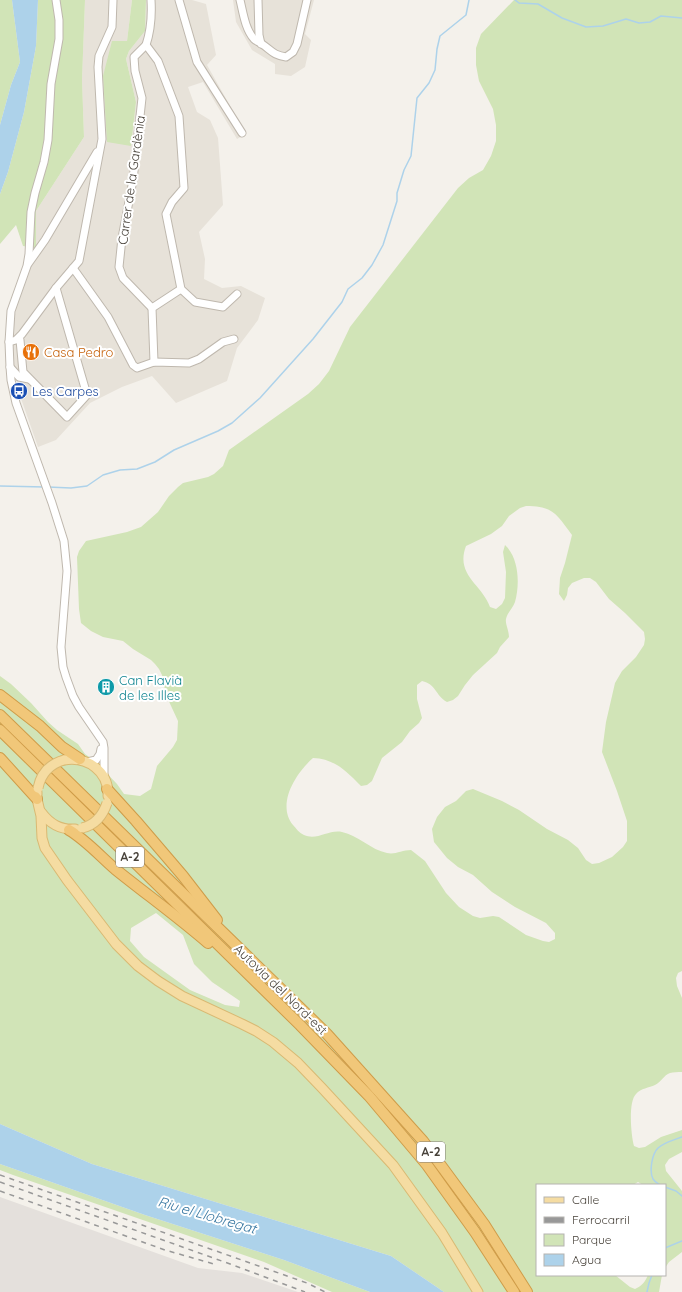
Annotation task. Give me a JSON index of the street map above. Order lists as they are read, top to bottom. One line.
{"streets":{"highway":["A-2","Autovia del Nord-est"],"street":["Carrer de la Gardènia"]},"water":["Riu el Llobregat"],"places":{"restaurant":["Casa Pedro"],"bus stop":["Les Carpes"],"building":["Can Flavià de les Illes"]},"legend":["Calle","Ferrocarril","Parque","Agua"]}
